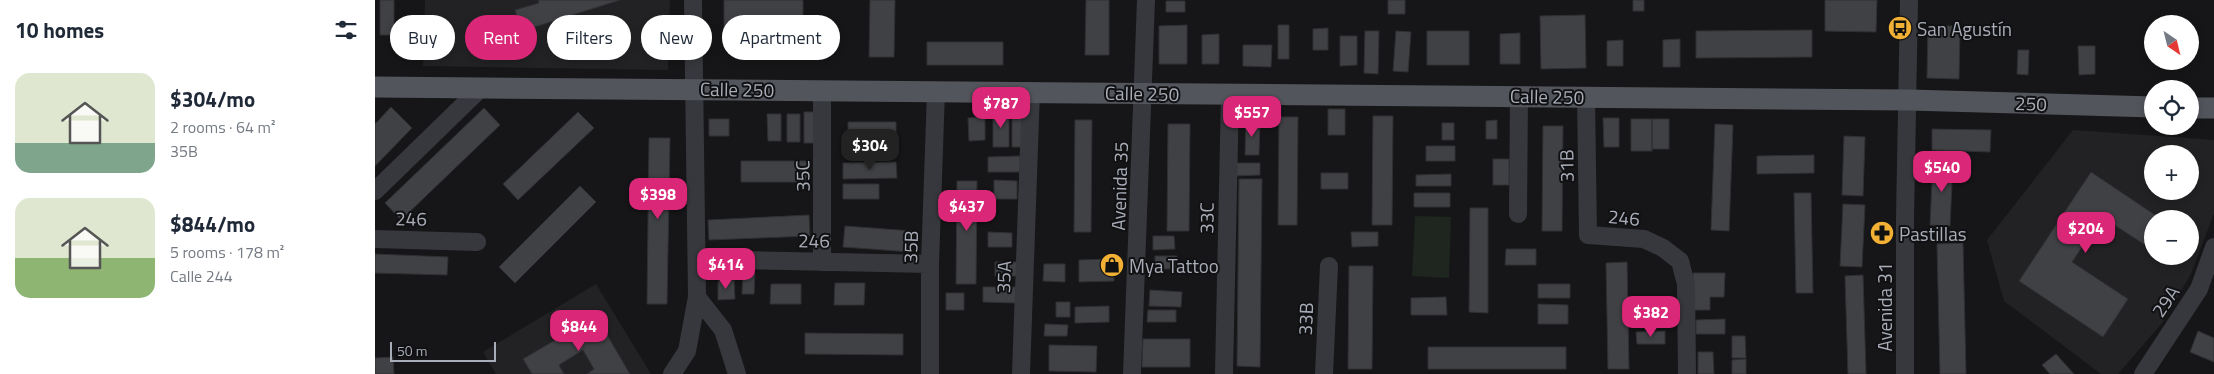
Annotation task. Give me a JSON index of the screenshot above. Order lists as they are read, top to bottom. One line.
{"streets":{"main road":["Calle 250","250"],"street":["31B","35C","Avenida 35","246","33C","35B","35A","29A","Avenida 31","33B"]},"crossings":[["Calle 250","250"],["Calle 250","31B"],["Calle 250","35C"],["Calle 250","Avenida 35"],["Calle 250","33C"],["Calle 250","35B"],["Calle 250","35A"],["Calle 250","Avenida 31"],["250","Avenida 31"],["31B","246"],["35C","246"],["246","35B"]],"places":{"bus stop":["San Agustín"],"pharmacy":["Pastillas"],"shop":["Mya Tattoo"]},"scale_bar":"50 m","north":"bottom right","page":{"heading":"10 homes","map_buttons":["+","−"],"chip":["Buy","Rent","Filters","New","Apartment"],"list":[{"name":"$304/mo","note":"2 rooms · 64 m² · 35B"},{"name":"$844/mo","note":"5 rooms · 178 m² · Calle 244"}],"price":["$787","$557","$304","$540","$398","$437","$204","$414","$382","$844"],"scale":"50 m"}}
